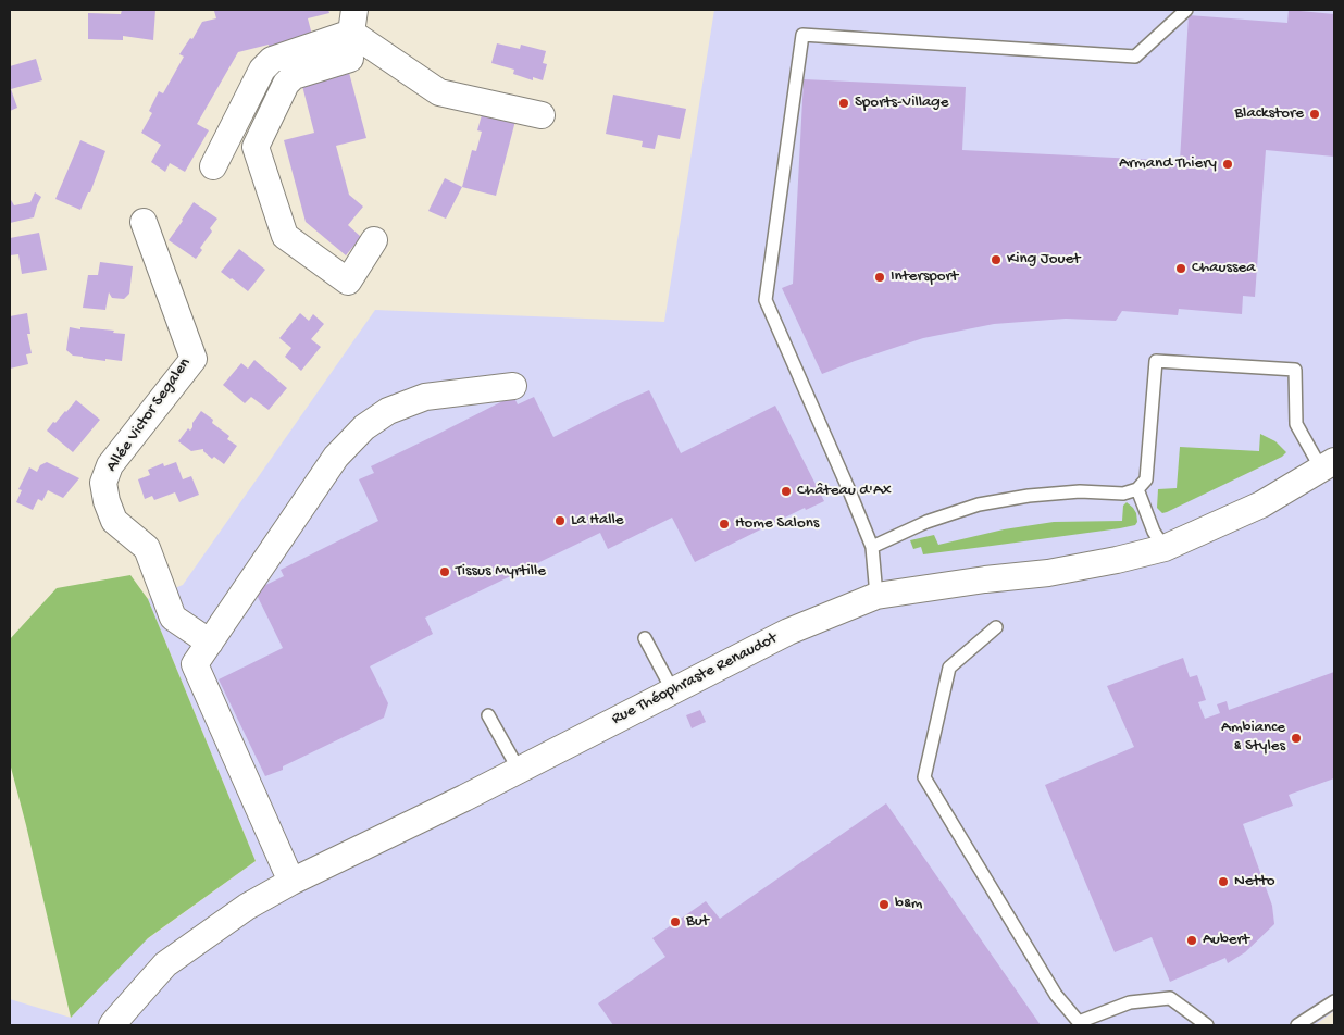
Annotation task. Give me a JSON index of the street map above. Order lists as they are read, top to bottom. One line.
{"streets":{"street":["Allée Victor Segalen","Rue Théophraste Renaudot"]},"places":["Sports-Village","Blackstore","Armand Thiery","King Jouet","Chaussea","Intersport","Château d'Ax","La Halle","Home Salons","Tissus Myrtille","Ambiance & Styles","Netto","b&m","But","Aubert"]}
